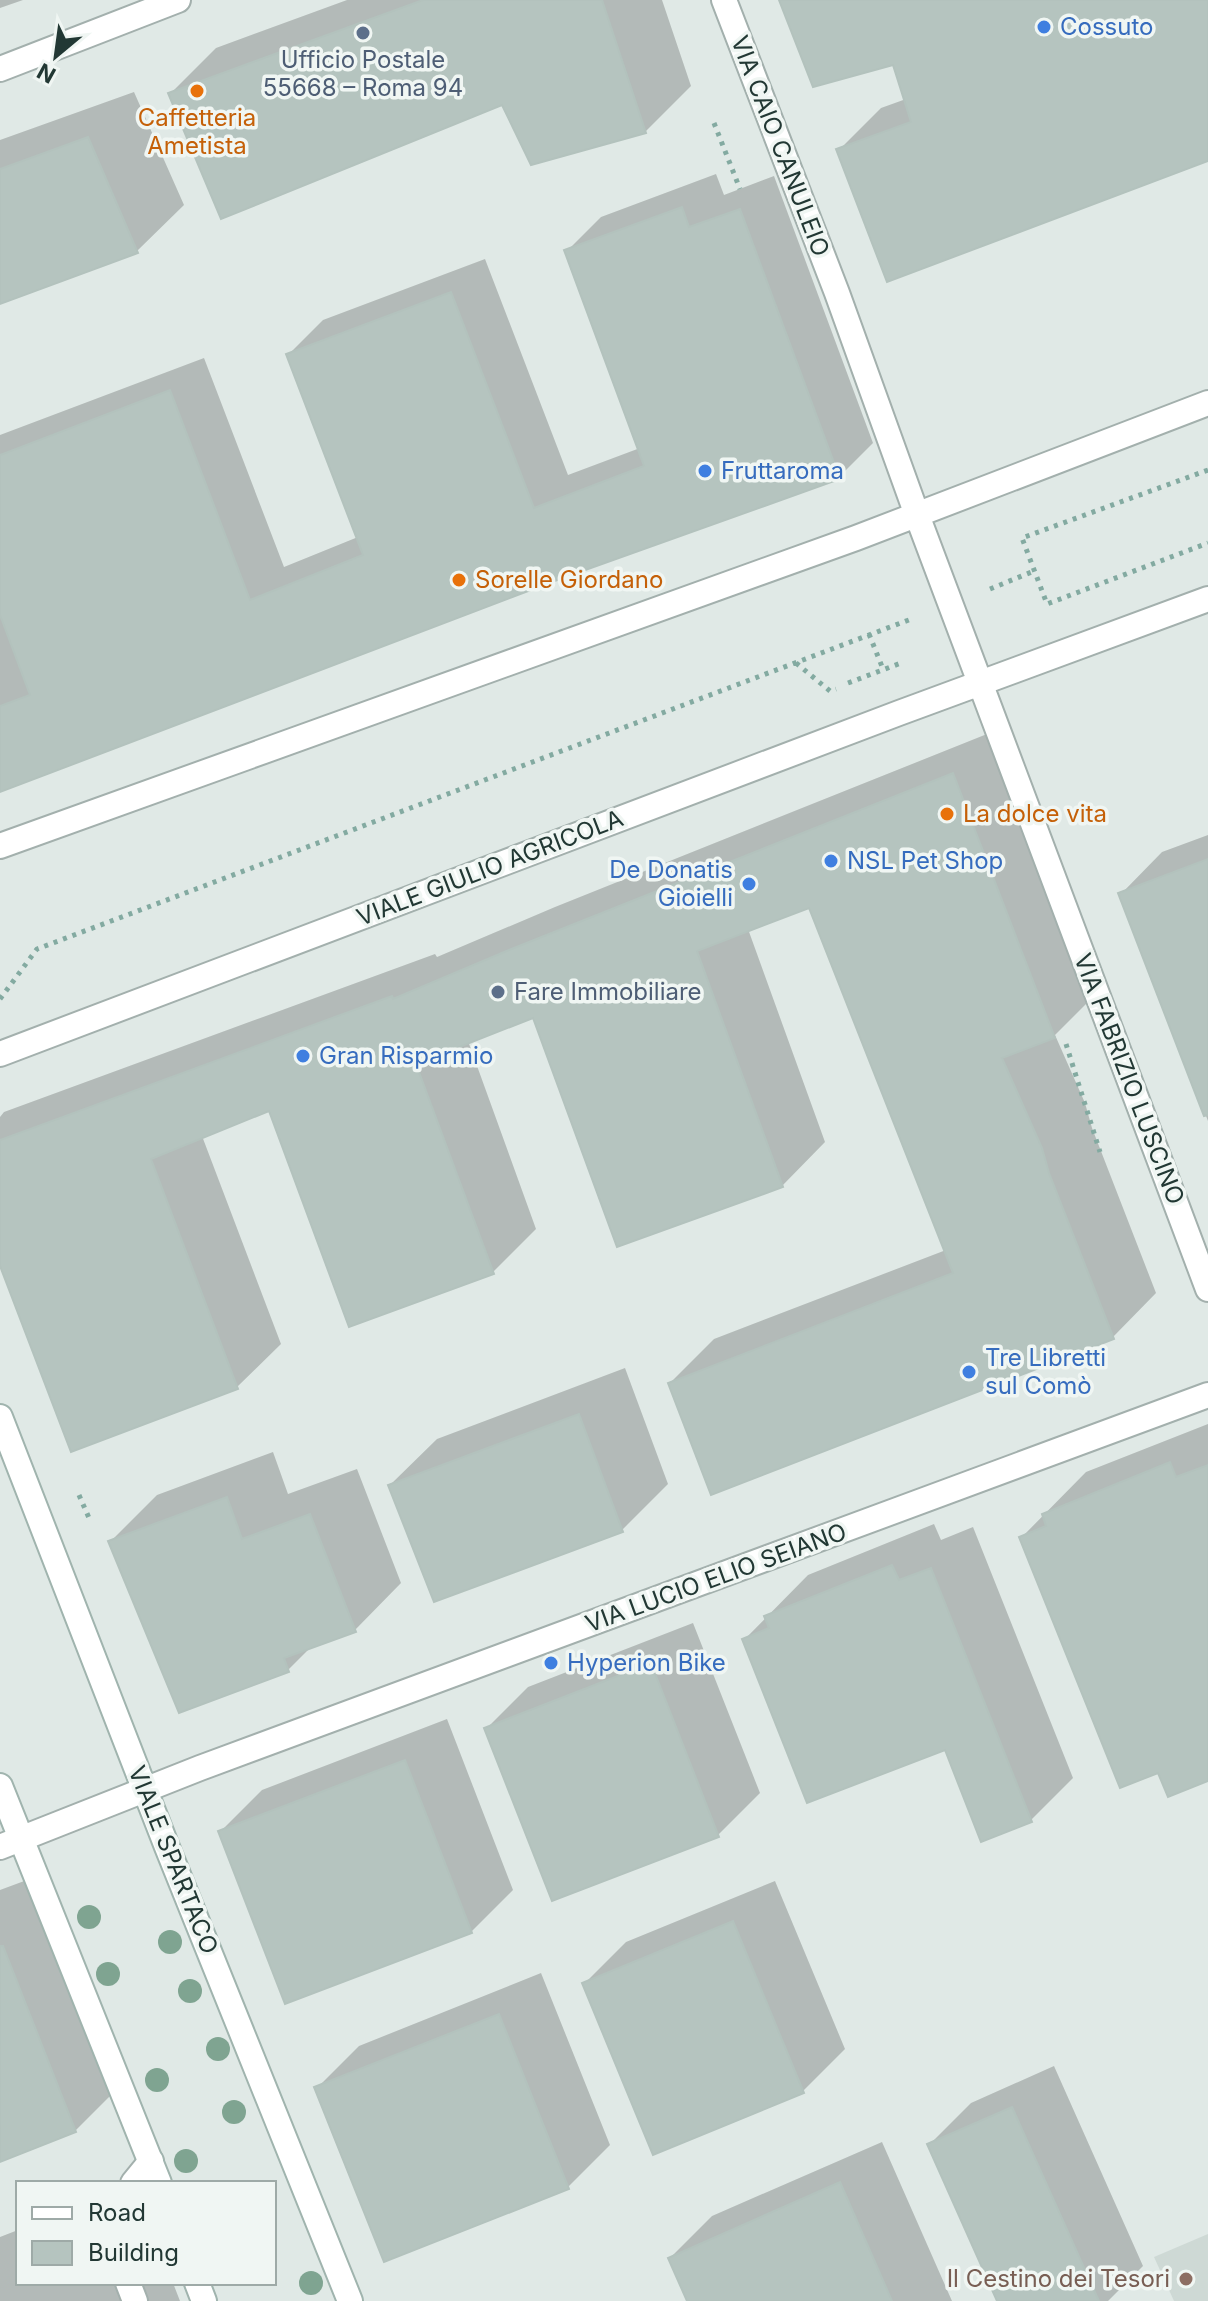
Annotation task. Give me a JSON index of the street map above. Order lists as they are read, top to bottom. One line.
{"streets":{"street":["VIA CAIO CANULEIO","VIALE GIULIO AGRICOLA","VIA FABRIZIO LUSCINO","VIA LUCIO ELIO SEIANO","VIALE SPARTACO"]},"crossings":[["VIA CAIO CANULEIO","VIA FABRIZIO LUSCINO"],["VIALE GIULIO AGRICOLA","VIA FABRIZIO LUSCINO"],["VIA LUCIO ELIO SEIANO","VIALE SPARTACO"]],"places":["Cossuto","Ufficio Postale 55668 – Roma 94","Caffetteria Ametista","Fruttaroma","Sorelle Giordano","La dolce vita","NSL Pet Shop","De Donatis Gioielli","Fare Immobiliare","Gran Risparmio","Tre Libretti sul Comò","Hyperion Bike","Il Cestino dei Tesori"],"legend":["Road","Building"],"north":"bottom left"}
